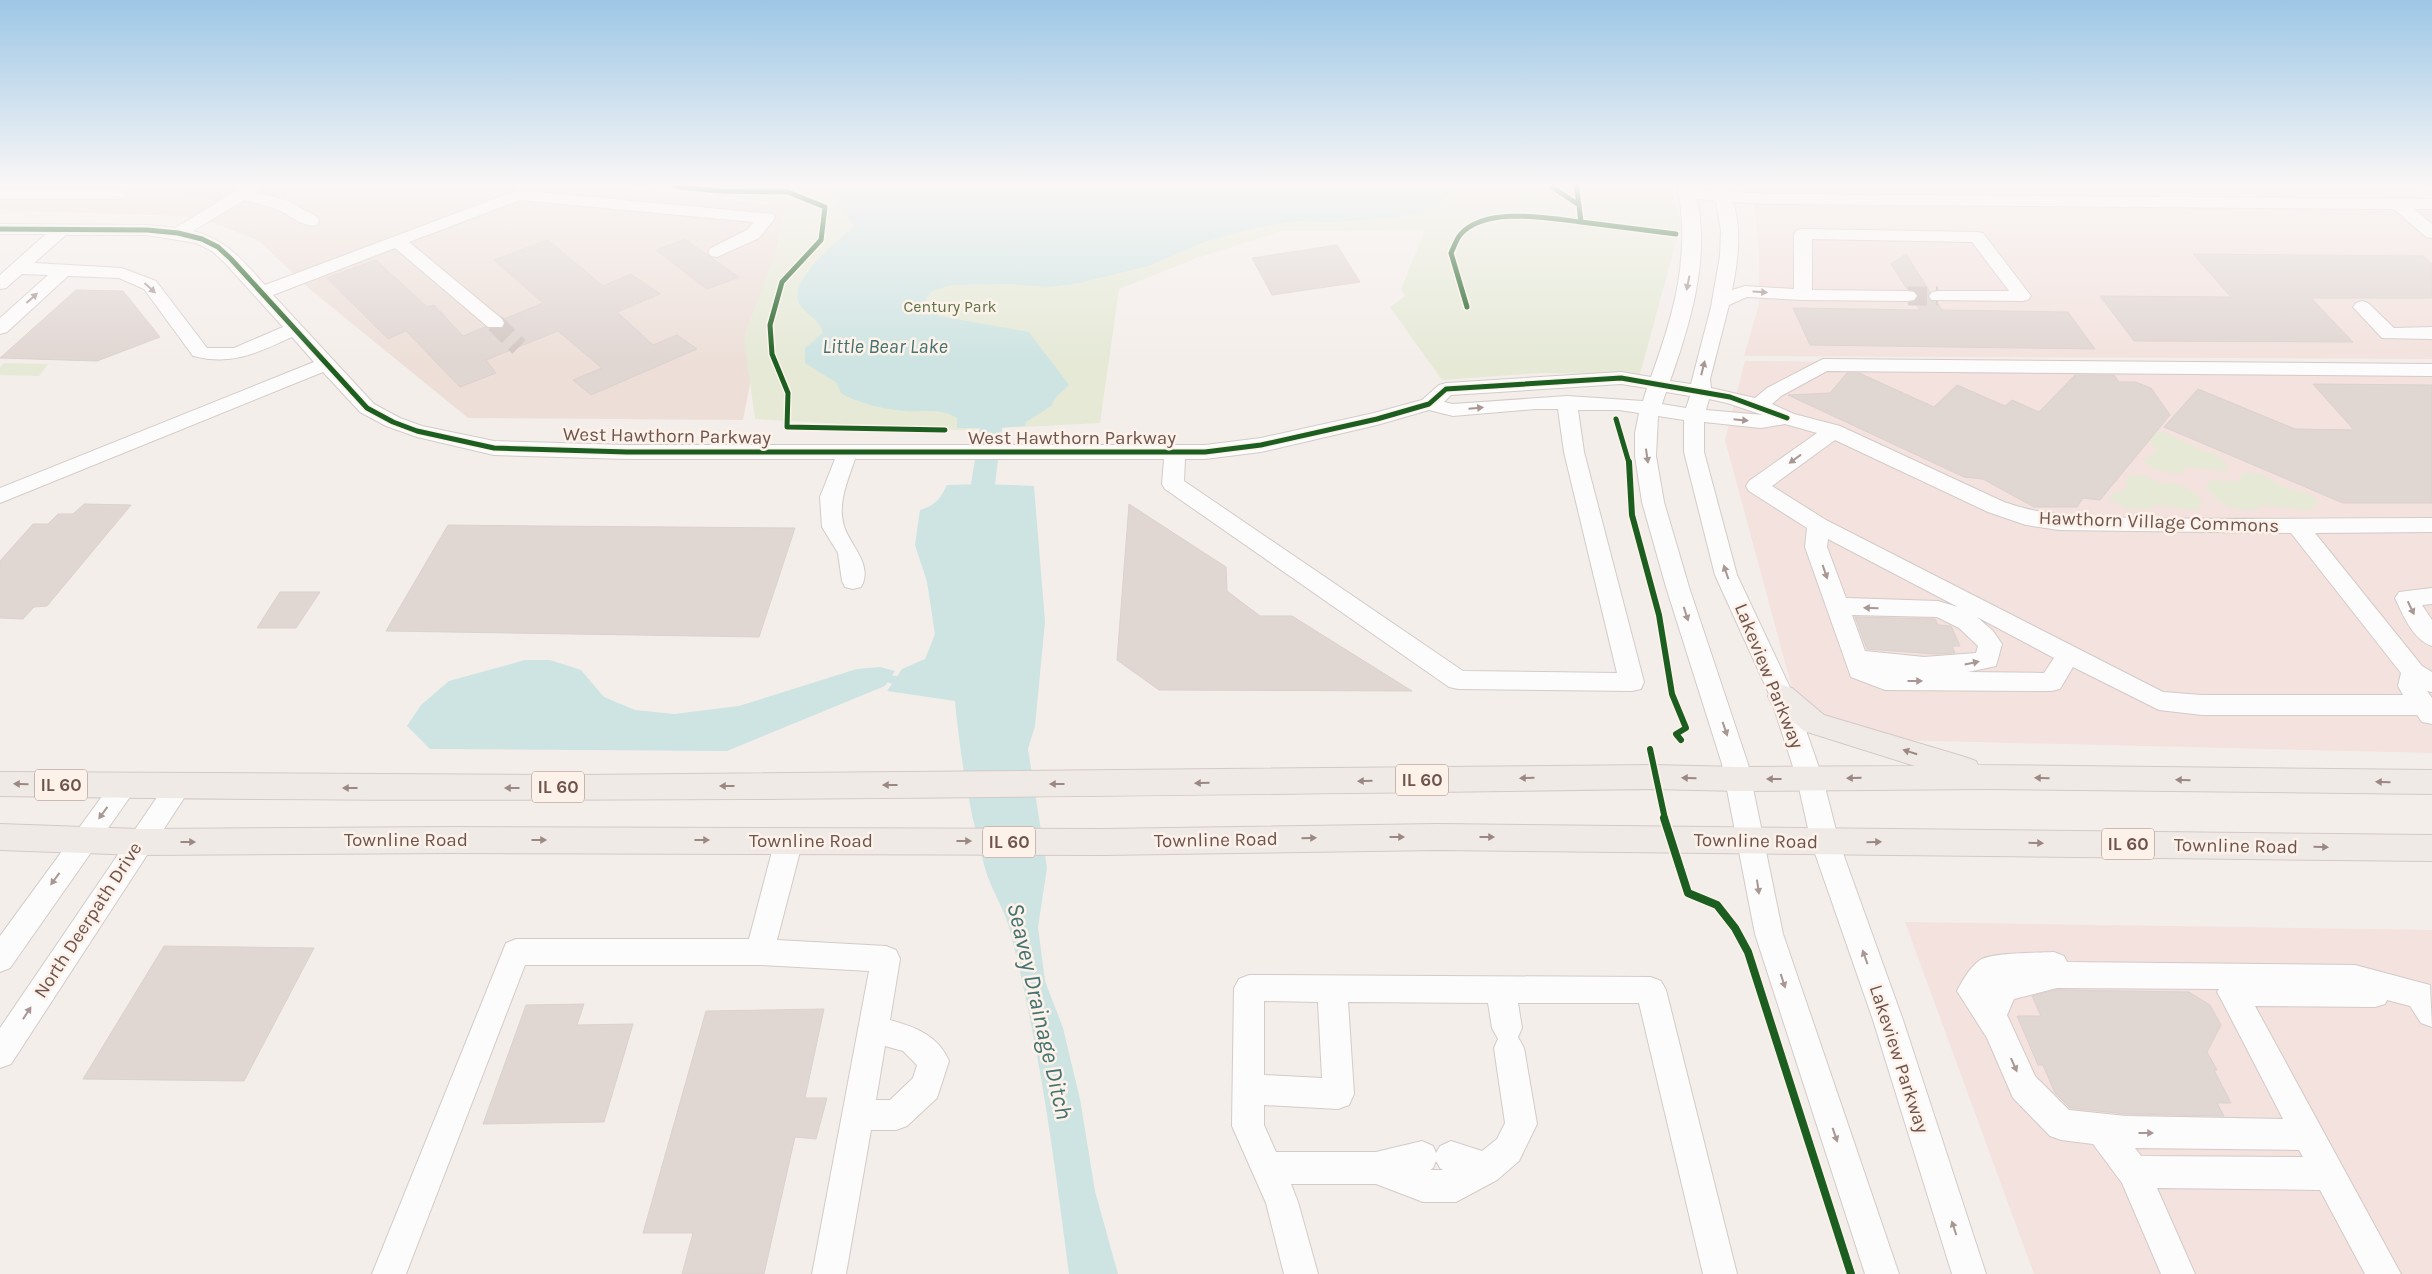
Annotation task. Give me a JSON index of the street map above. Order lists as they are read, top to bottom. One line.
{"streets":{"main road":["IL 60","Townline Road"],"street":["West Hawthorn Parkway","Hawthorn Village Commons","Lakeview Parkway","North Deerpath Drive"]},"crossings":[["West Hawthorn Parkway","Hawthorn Village Commons"],["West Hawthorn Parkway","Lakeview Parkway"],["Lakeview Parkway","IL 60"],["Lakeview Parkway","Townline Road"],["IL 60","North Deerpath Drive"],["Townline Road","North Deerpath Drive"]],"water":["Little Bear Lake","Seavey Drainage Ditch"],"parks":["Century Park"]}
